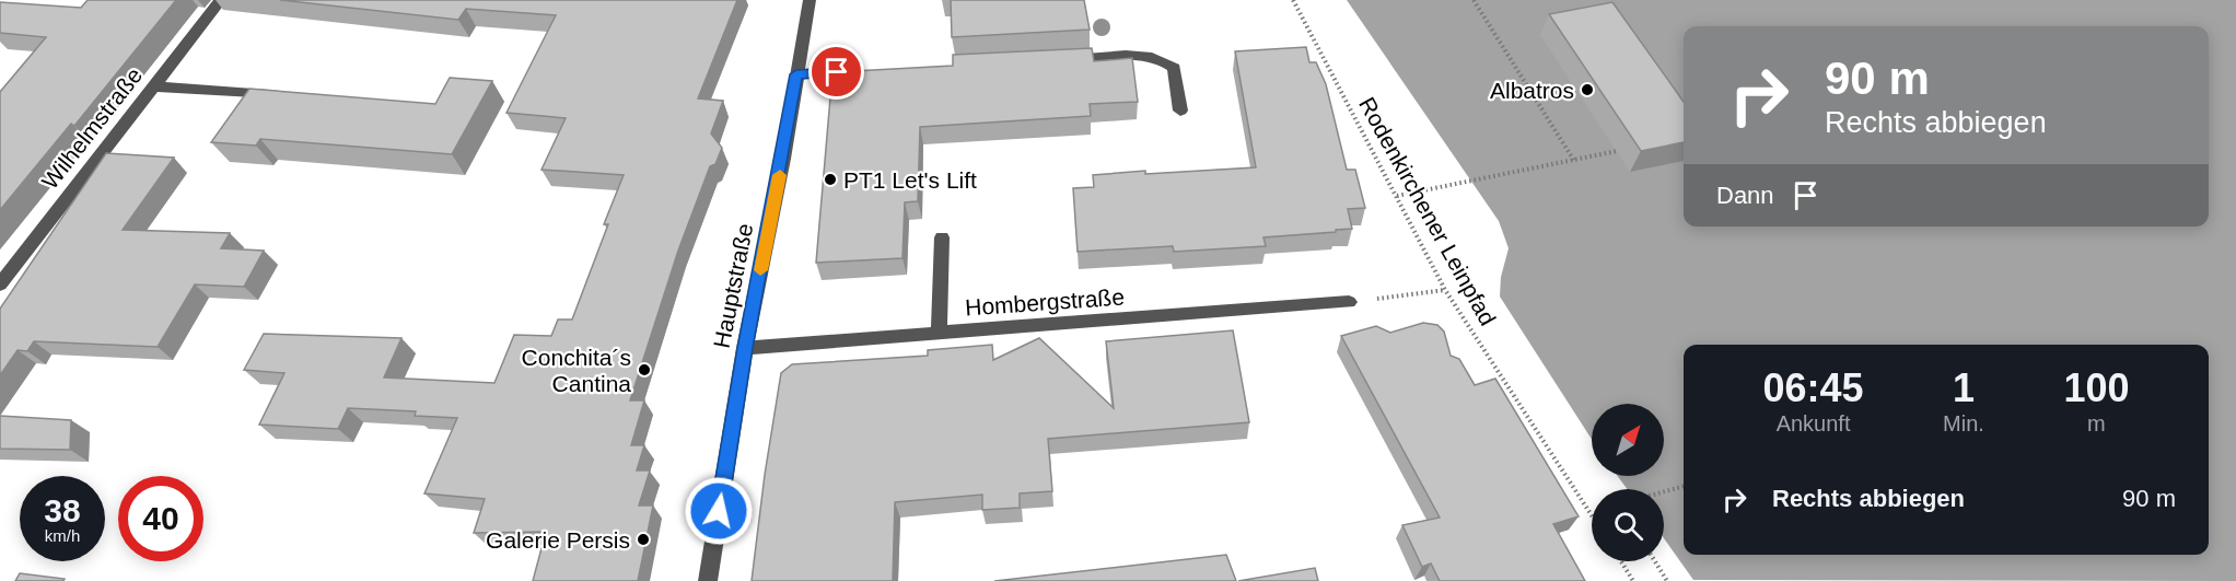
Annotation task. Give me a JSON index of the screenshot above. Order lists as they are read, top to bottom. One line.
{"streets":{"street":["Wilhelmstraße","Hauptstraße","Hombergstraße"],"path":["Rodenkirchener Leinpfad"]},"crossings":[["Hauptstraße","Hombergstraße"]],"places":["Albatros","PT1 Let's Lift","Conchita´s Cantina","Galerie Persis"],"north":"top right","page":{"turn":["90 m","Rechts abbiegen"],"then":"Dann","eta":["06:45","Ankunft","1","Min.","100","m"],"list":[{"name":"Rechts abbiegen","value":"90 m"}],"speed":"38 km/h","limit":"40"}}
